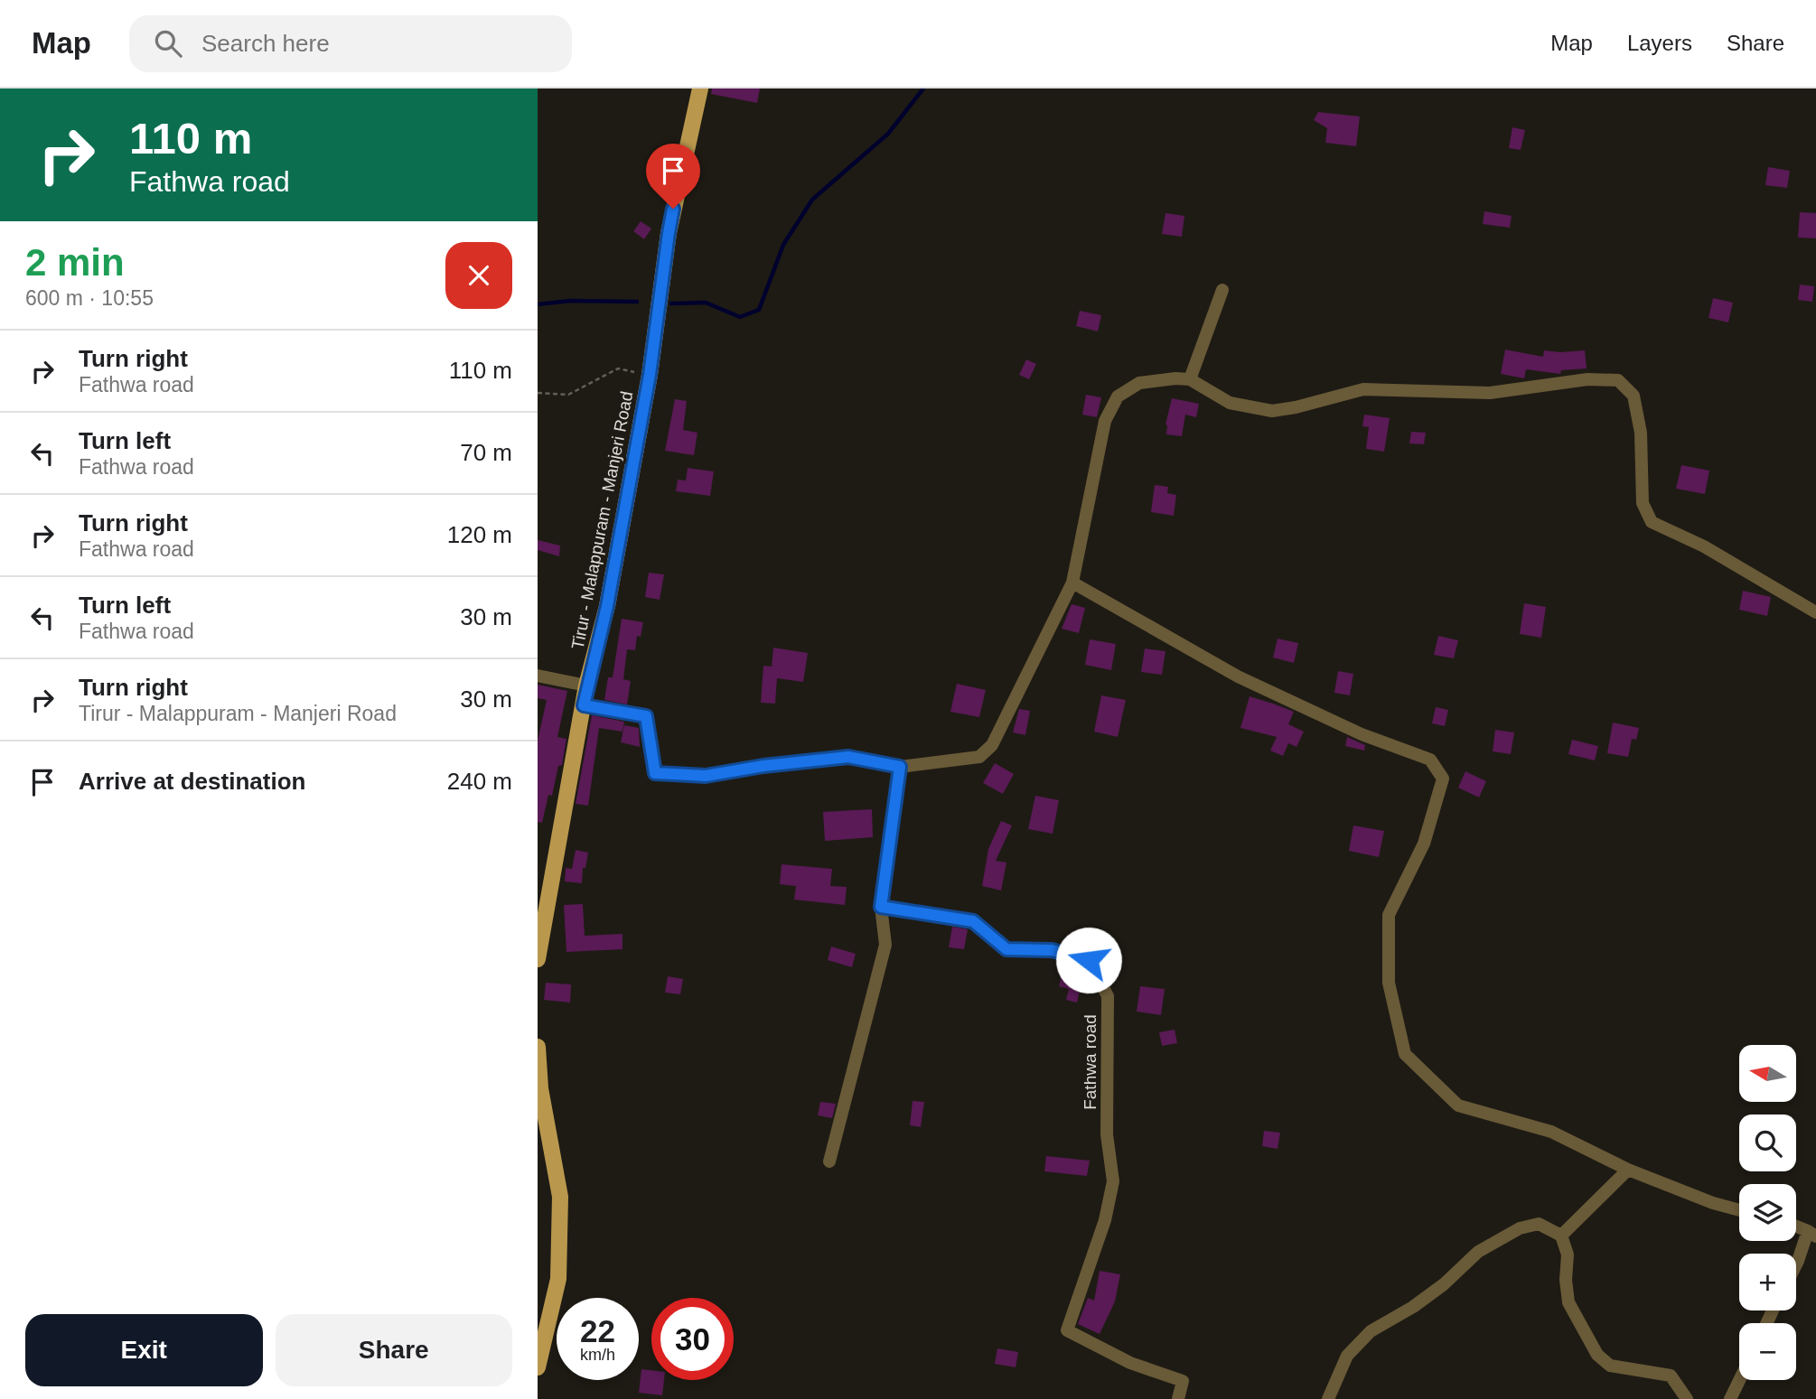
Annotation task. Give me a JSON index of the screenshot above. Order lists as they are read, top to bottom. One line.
{"streets":{"main road":["Tirur - Malappuram - Manjeri Road"],"street":["Fathwa road"]},"north":"left","page":{"header":"Map","search":"Search here","nav":["Map","Layers","Share"],"turn":["110 m","Fathwa road"],"heading":["2 min","600 m · 10:55"],"list":[{"name":"Turn right","note":"Fathwa road","value":"110 m"},{"name":"Turn left","note":"Fathwa road","value":"70 m"},{"name":"Turn right","note":"Fathwa road","value":"120 m"},{"name":"Turn left","note":"Fathwa road","value":"30 m"},{"name":"Turn right","note":"Tirur - Malappuram - Manjeri Road","value":"30 m"},{"name":"Arrive at destination","value":"240 m"}],"map_buttons":["+","−"],"speed":"22 km/h","limit":"30","buttons":["Exit","Share"]}}
